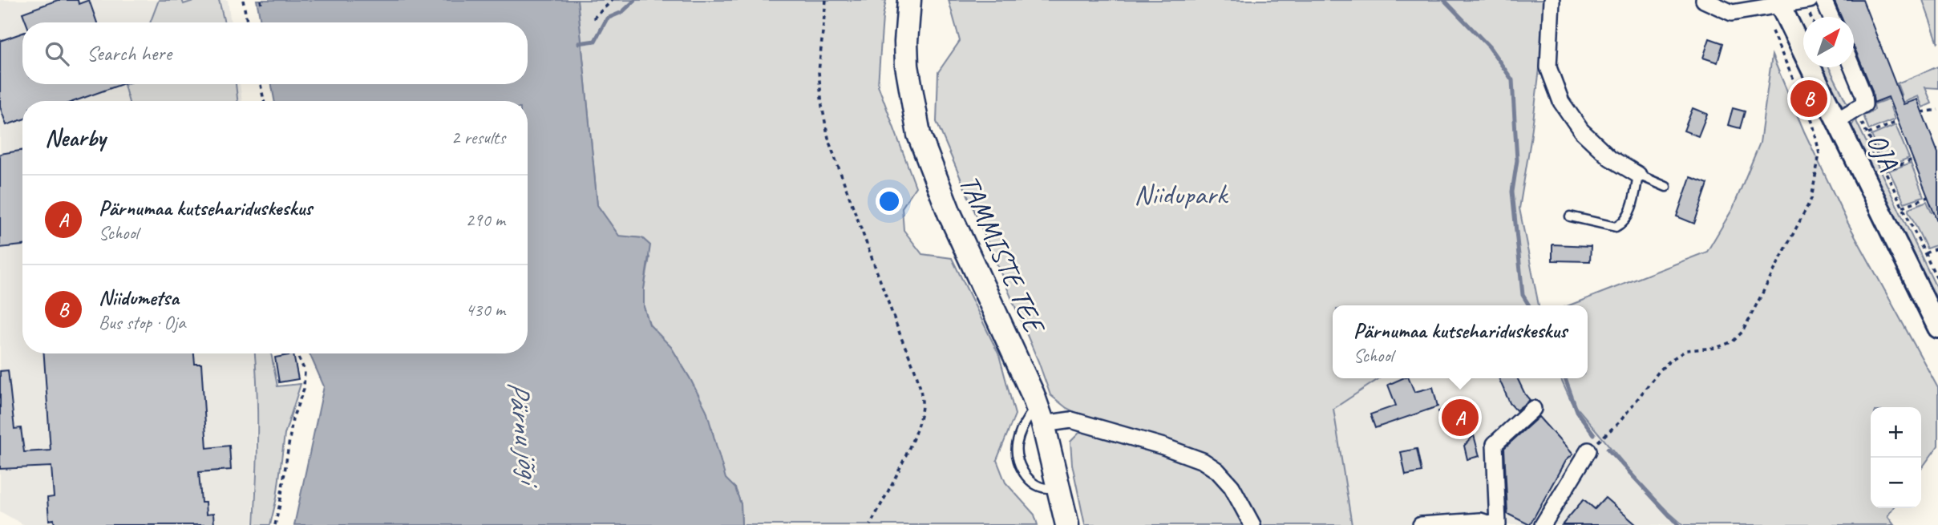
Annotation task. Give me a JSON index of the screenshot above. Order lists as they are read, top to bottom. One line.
{"streets":{"main road":["TAMMISTE TEE"],"street":["OJA"]},"water":["Pärnu jõgi"],"parks":["Niidupark"],"north":"top right","page":{"search":"Search here","pins":["B","A"],"heading":["Nearby","2 results"],"list":[{"mark":"A","name":"Pärnumaa kutsehariduskeskus","note":"School","value":"290 m"},{"mark":"B","name":"Niidumetsa","note":"Bus stop · Oja","value":"430 m"}],"popup":["Pärnumaa kutsehariduskeskus","School"],"map_buttons":["+","−"]}}
